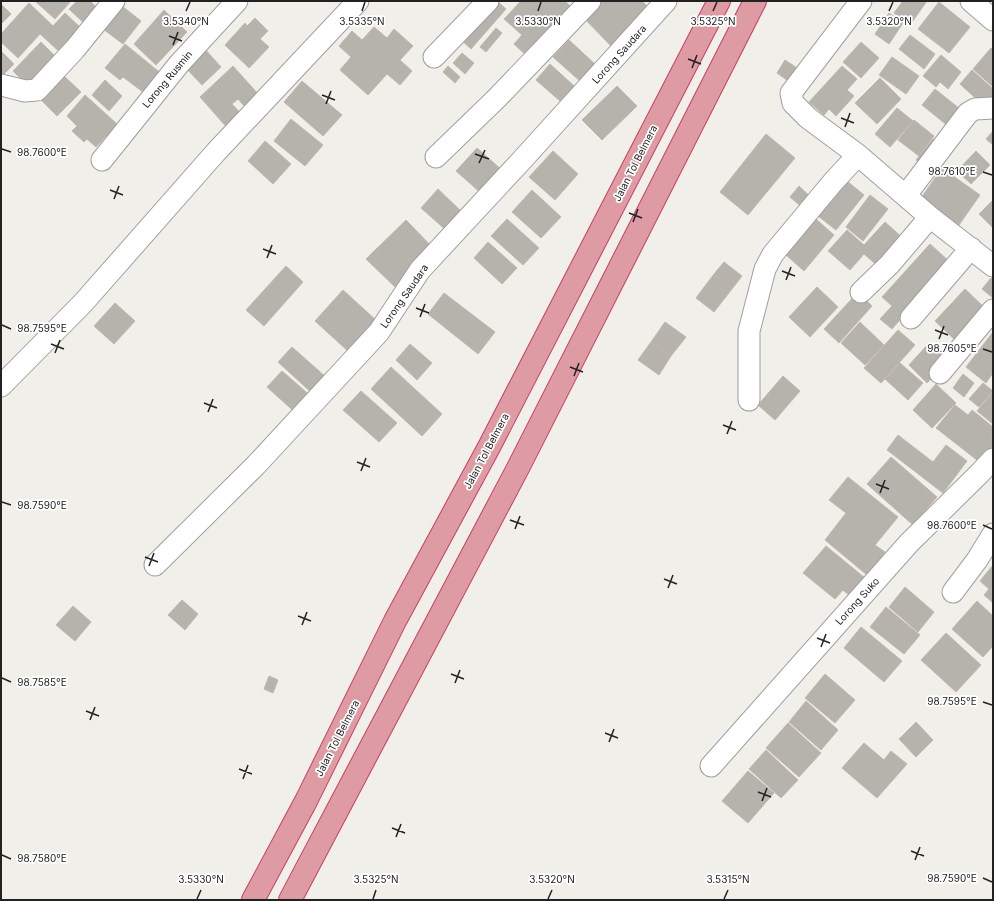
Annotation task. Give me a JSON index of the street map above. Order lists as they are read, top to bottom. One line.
{"streets":{"highway":["Jalan Tol Belmera"],"street":["Lorong Saudara","Lorong Rusmin","Lorong Suko"]},"coordinates":["3.5340°N","3.5335°N","3.5330°N","3.5325°N","3.5320°N","98.7600°E","98.7610°E","98.7595°E","98.7605°E","98.7590°E","98.7585°E","98.7580°E","3.5315°N"]}
